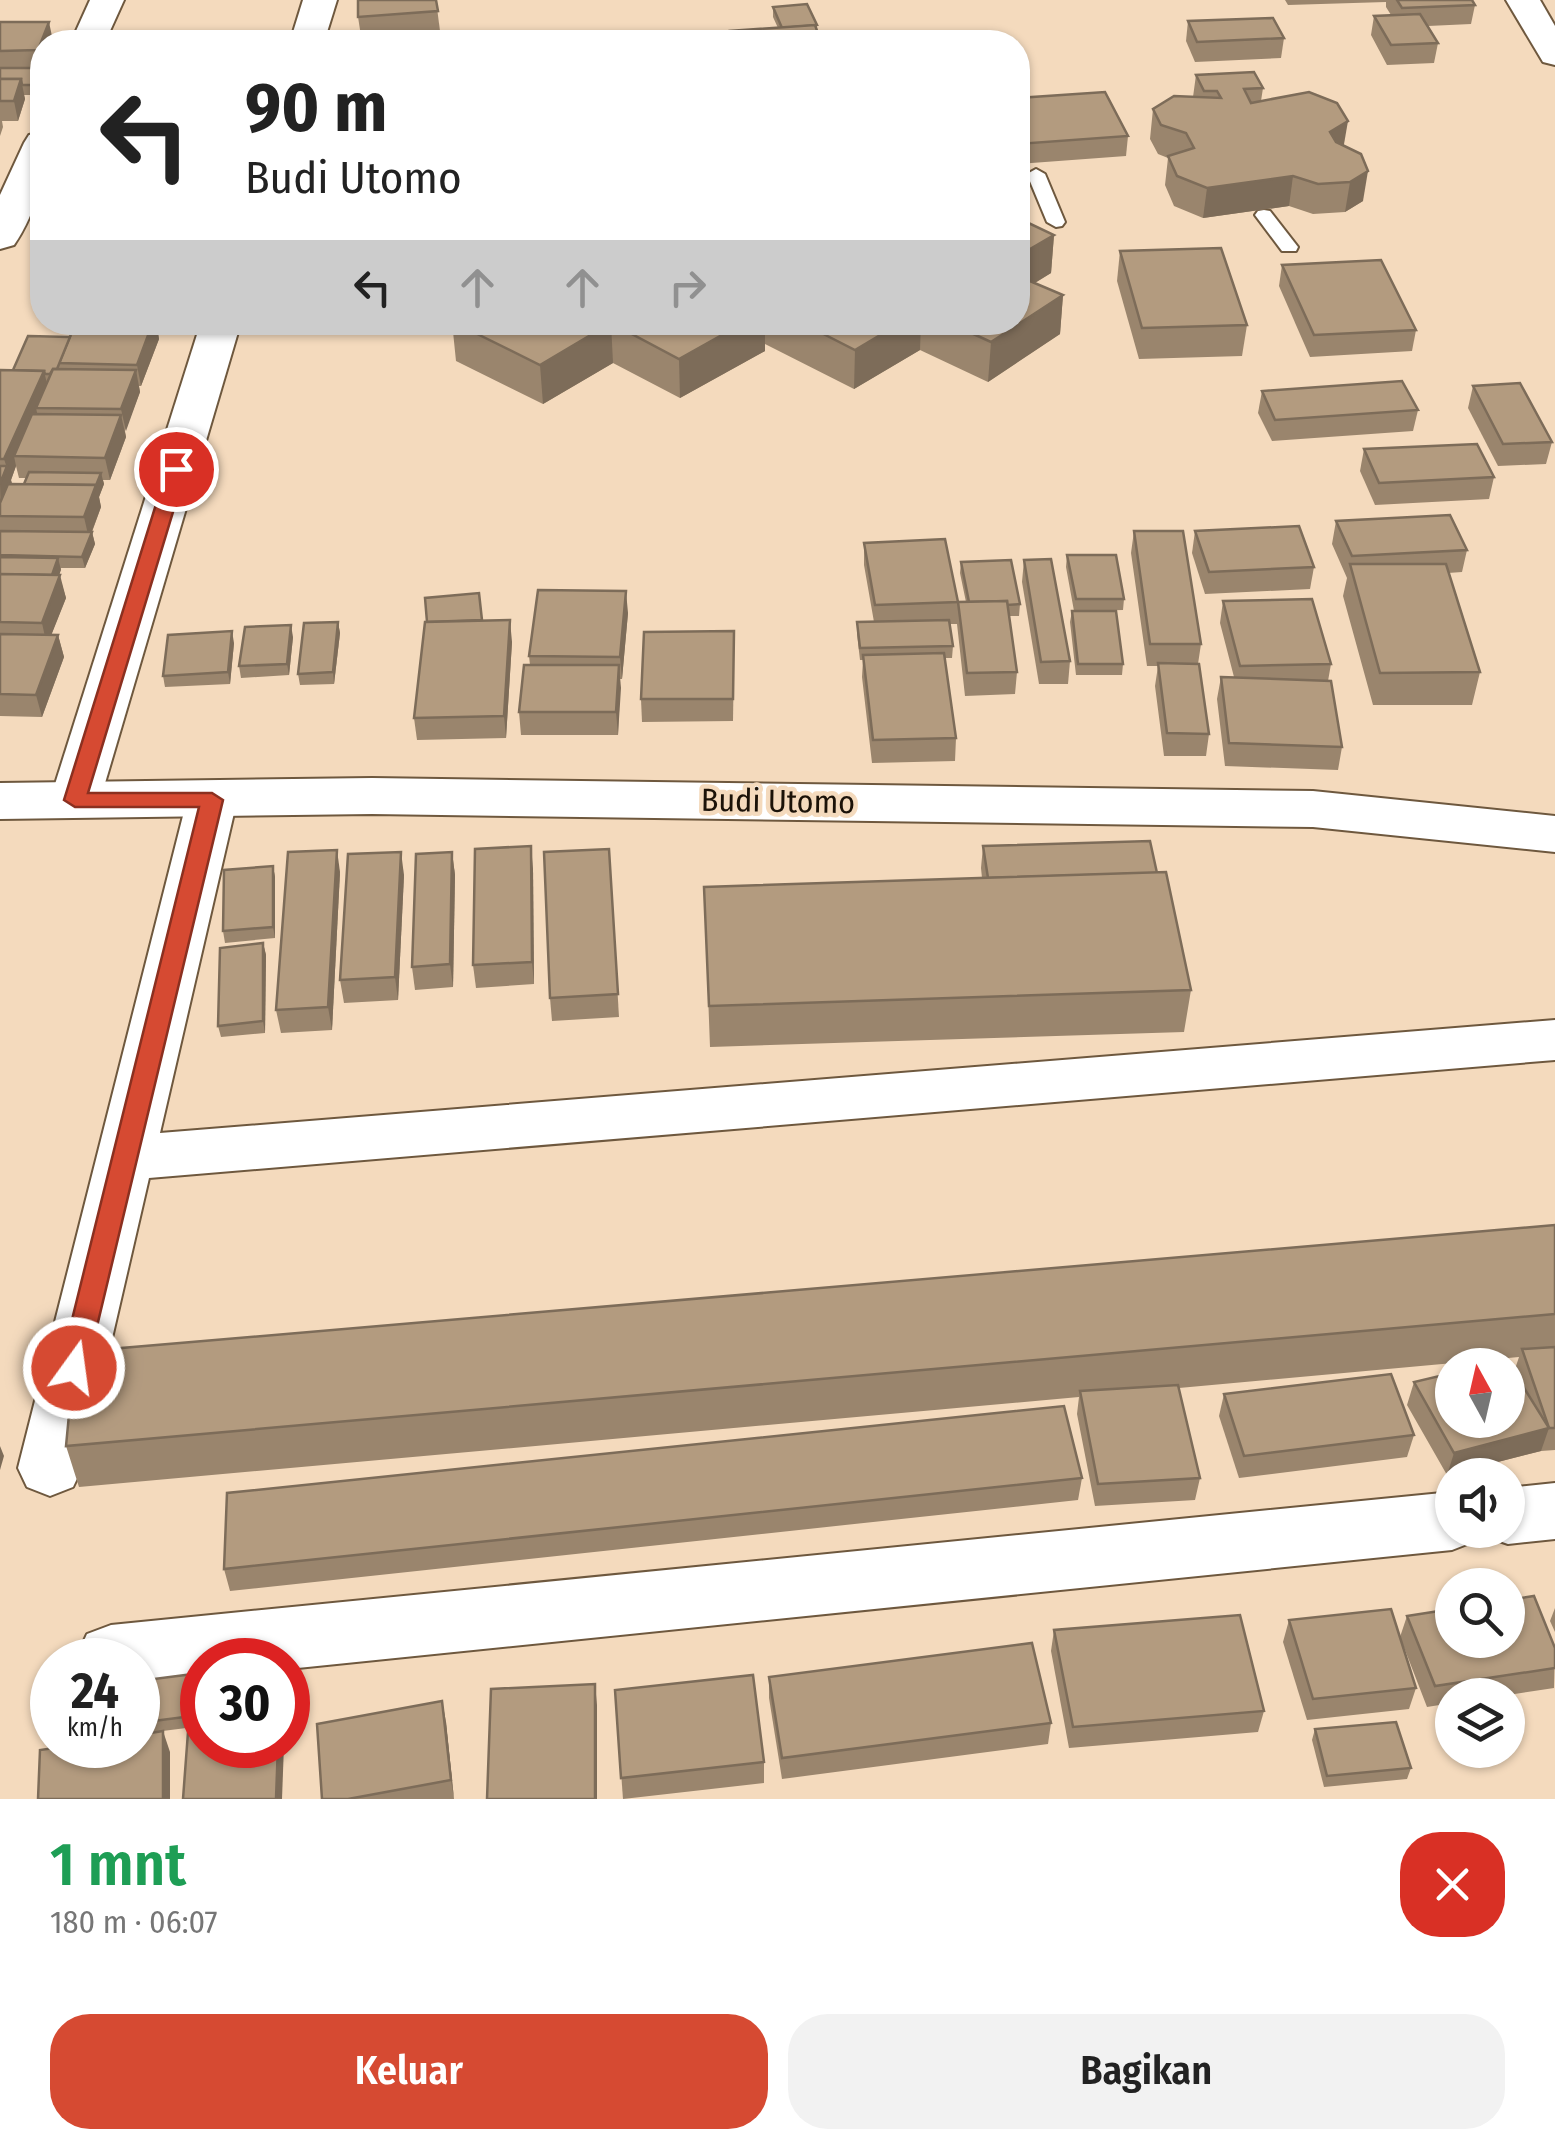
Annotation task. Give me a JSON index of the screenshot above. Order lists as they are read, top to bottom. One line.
{"streets":{"street":["Budi Utomo"]},"north":"top","page":{"turn":["90 m","Budi Utomo"],"speed":"24 km/h","limit":"30","heading":["1 mnt","180 m · 06:07"],"buttons":["Keluar","Bagikan"]}}
